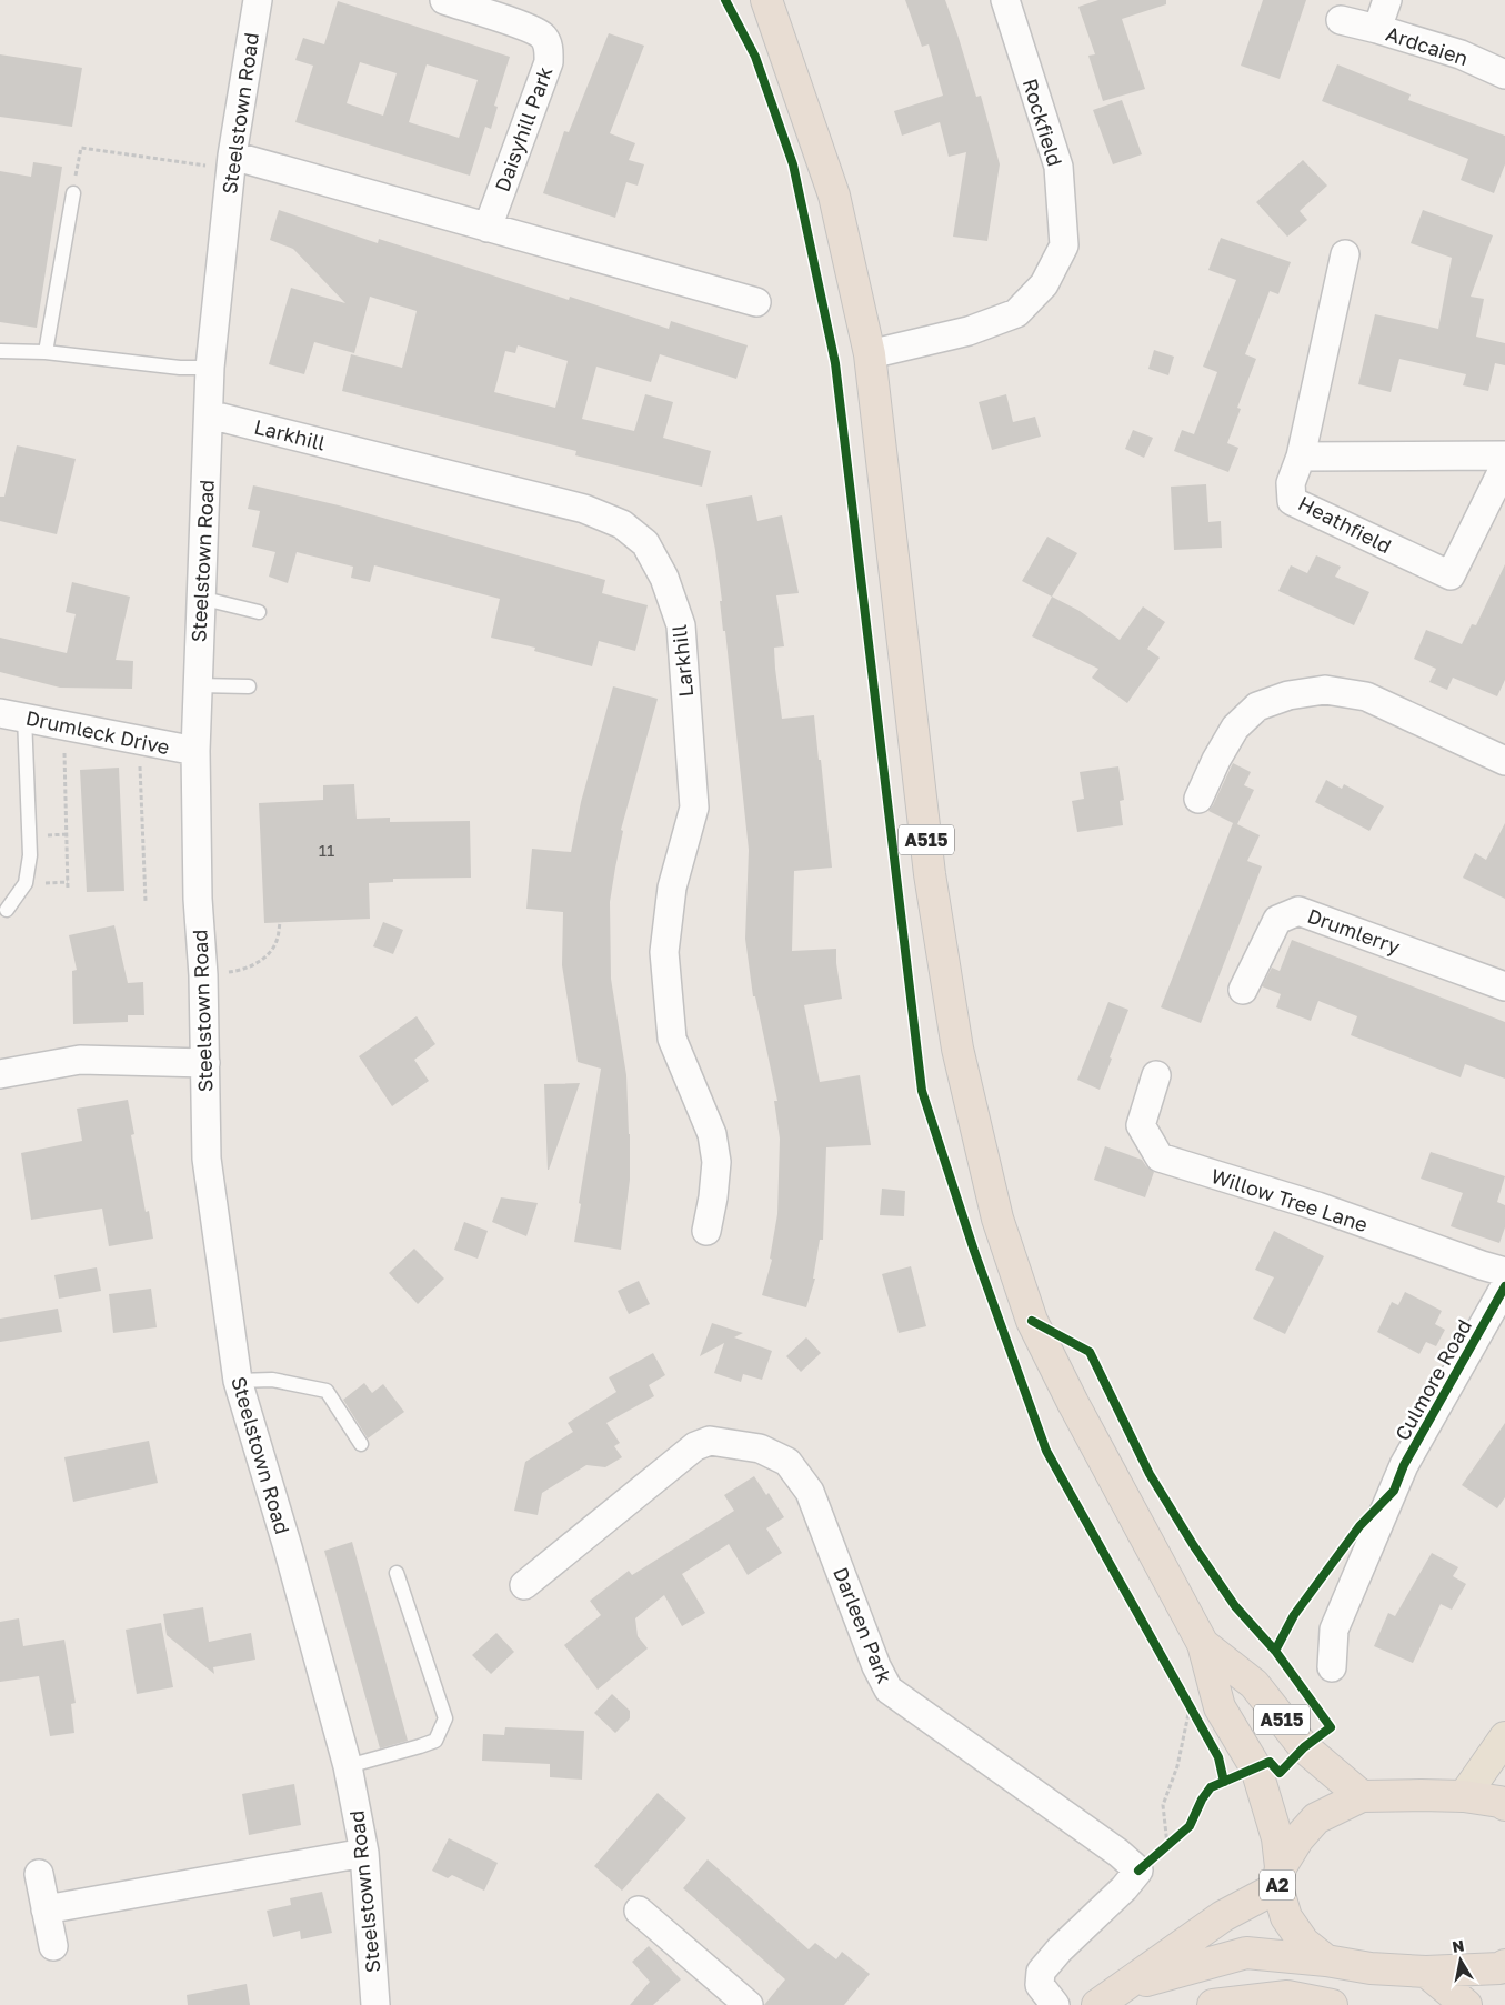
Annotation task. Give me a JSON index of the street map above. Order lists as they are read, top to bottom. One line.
{"streets":{"highway":["A515","A2"],"street":["Ardcaien","Steelstown Road","Rockfield","Daisyhill Park","Larkhill","Heathfield","Drumleck Drive","Drumlerry","Willow Tree Lane","Culmore Road","Darleen Park"]},"crossings":[["Steelstown Road","Larkhill"],["Steelstown Road","Drumleck Drive"],["Rockfield","A515"],["A515","A2"]],"house_numbers":["11"],"north":"top"}
